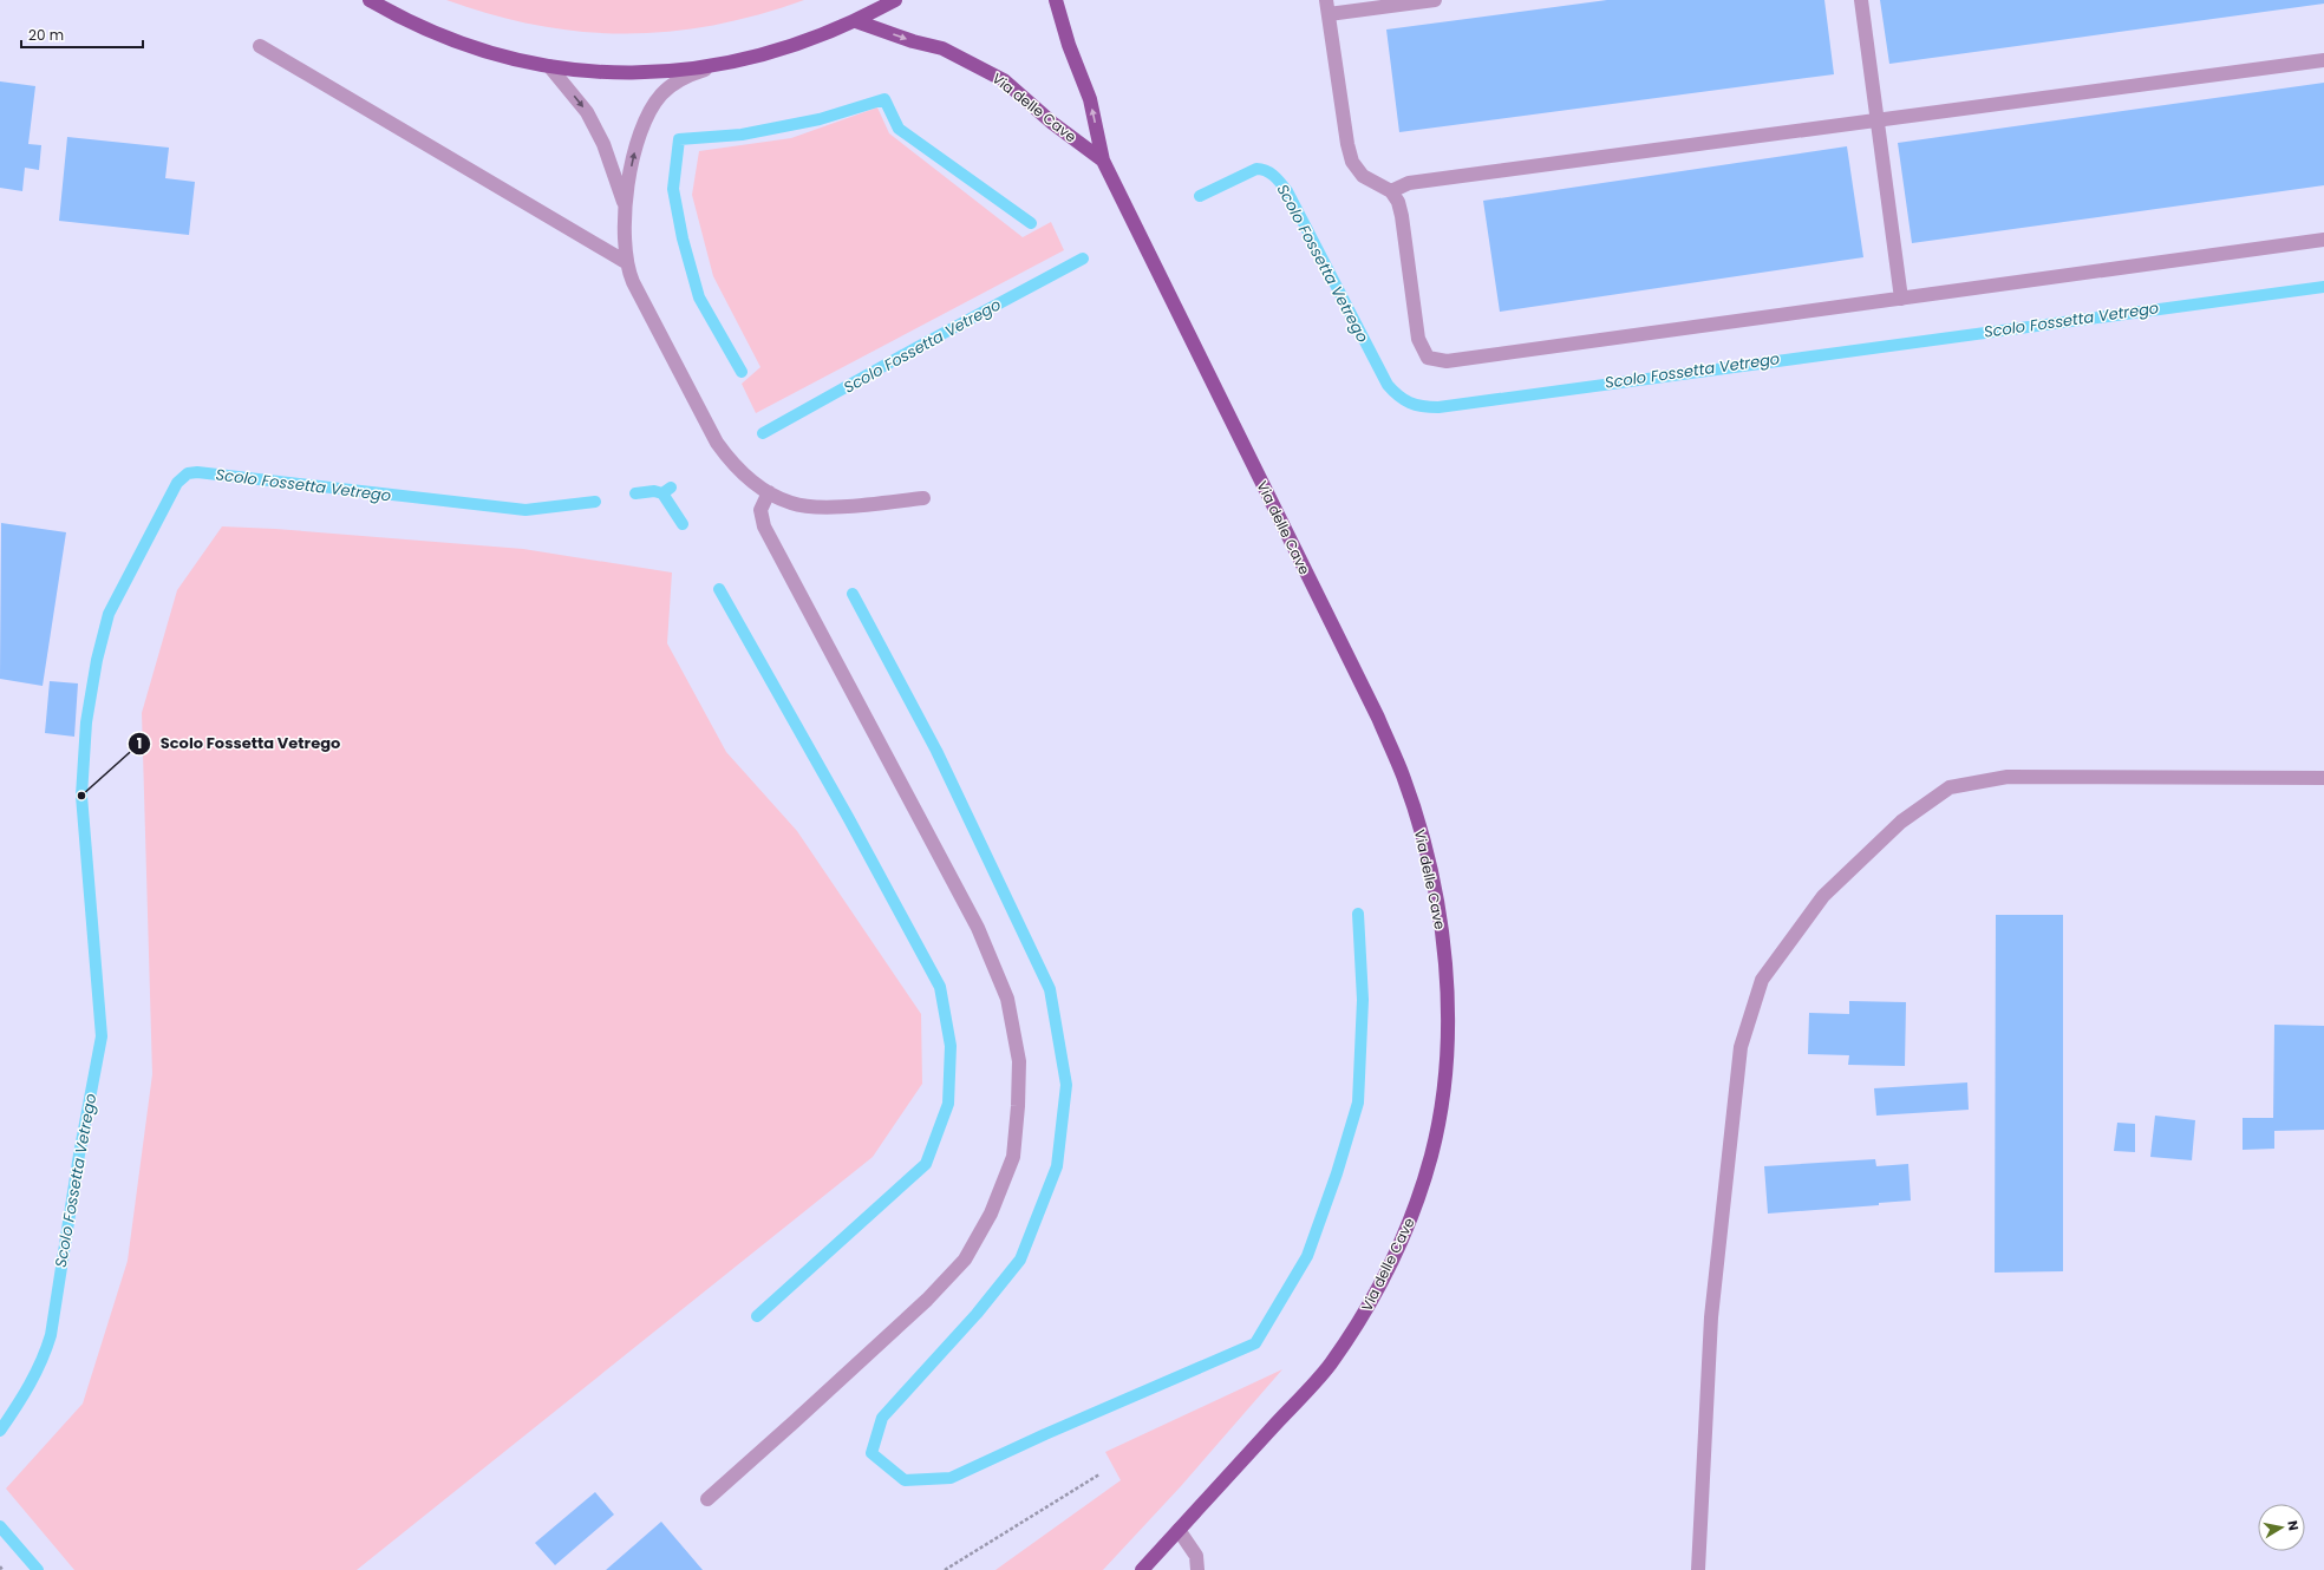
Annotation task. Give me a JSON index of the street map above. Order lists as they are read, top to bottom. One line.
{"streets":{"main road":["Via delle Cave"]},"water":["Scolo Fossetta Vetrego"],"places":["Scolo Fossetta Vetrego"],"scale_bar":"20 m","north":"right"}
